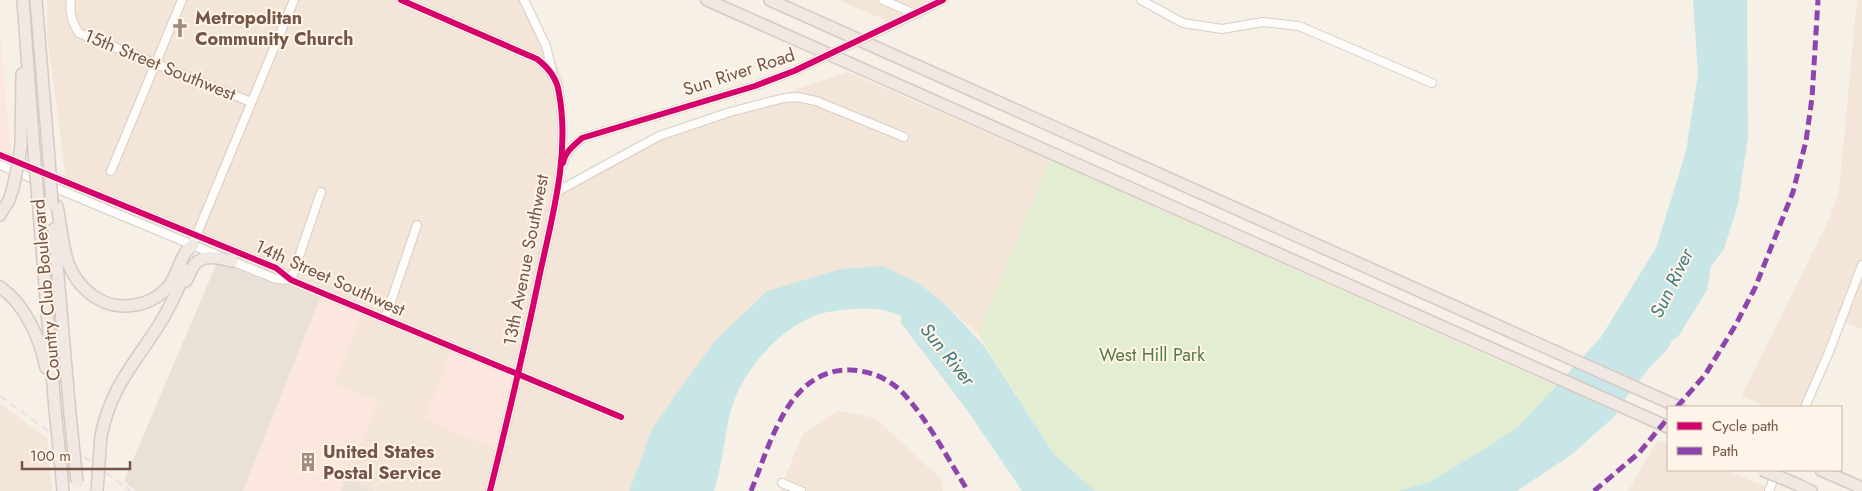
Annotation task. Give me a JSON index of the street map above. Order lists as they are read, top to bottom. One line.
{"streets":{"highway":["Country Club Boulevard"],"street":["15th Street Southwest","Sun River Road","13th Avenue Southwest","14th Street Southwest"]},"crossings":[["Sun River Road","13th Avenue Southwest"],["13th Avenue Southwest","14th Street Southwest"]],"water":["Sun River"],"parks":["West Hill Park"],"places":{"church":["Metropolitan Community Church"],"building":["United States Postal Service"]},"legend":["Cycle path","Path"],"scale_bar":"100 m"}
